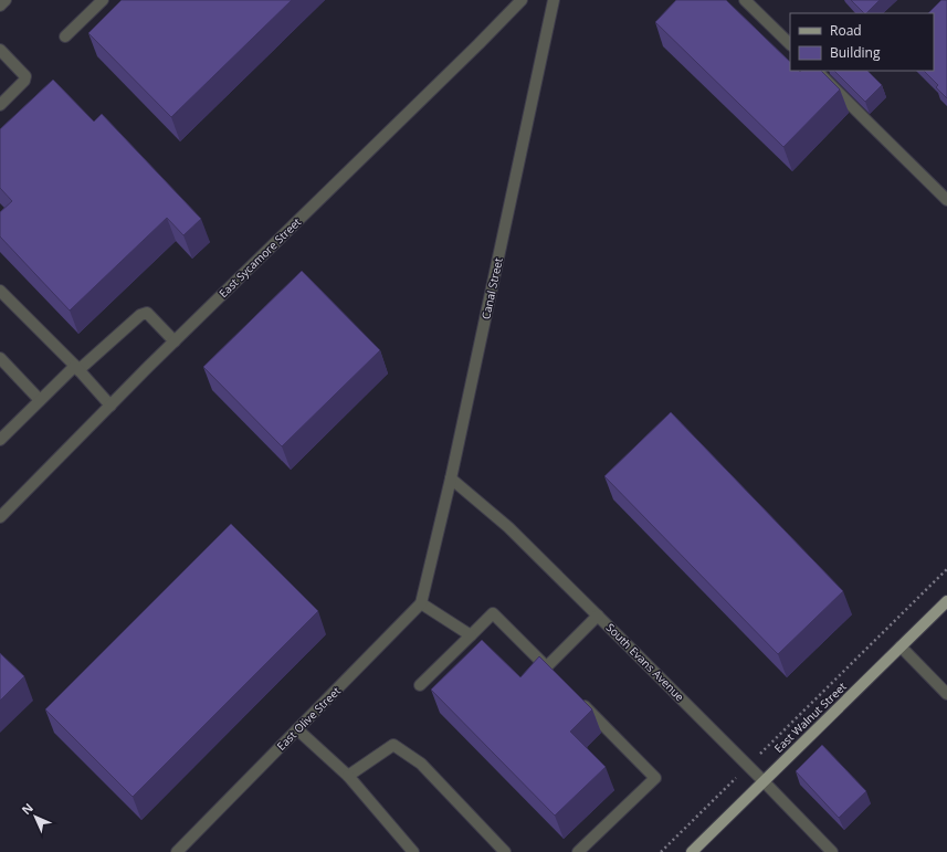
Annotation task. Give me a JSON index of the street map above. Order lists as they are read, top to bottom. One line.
{"streets":{"main road":["East Walnut Street"],"street":["East Sycamore Street","Canal Street","South Evans Avenue","East Olive Street"]},"crossings":[["Canal Street","South Evans Avenue"],["Canal Street","East Olive Street"],["South Evans Avenue","East Walnut Street"]],"legend":["Road","Building"],"north":"top left"}
